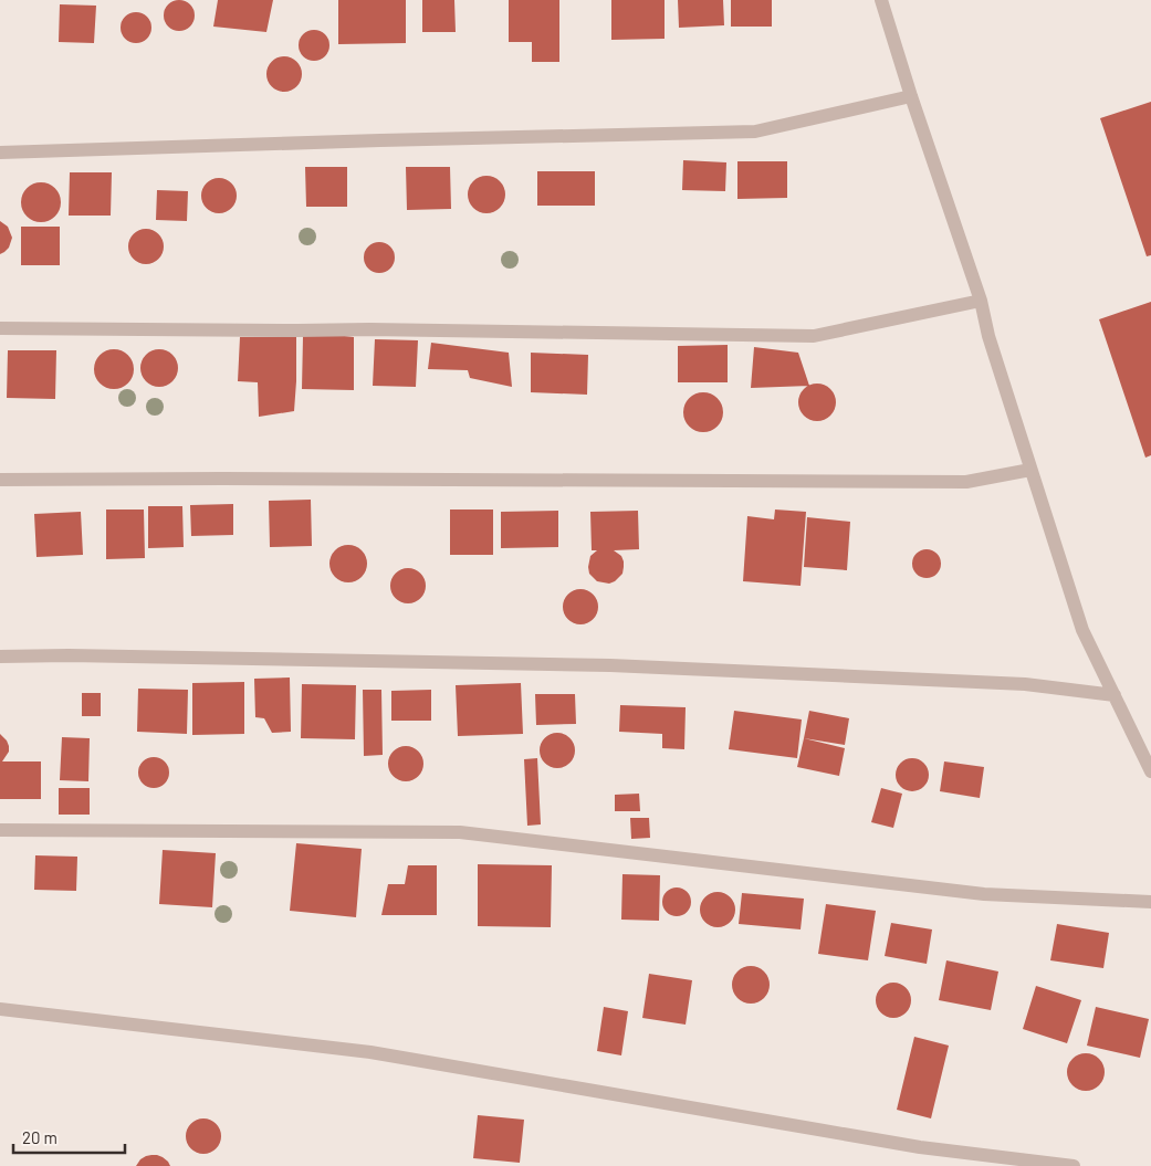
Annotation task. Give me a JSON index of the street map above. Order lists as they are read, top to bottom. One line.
{"scale_bar":"20 m"}
